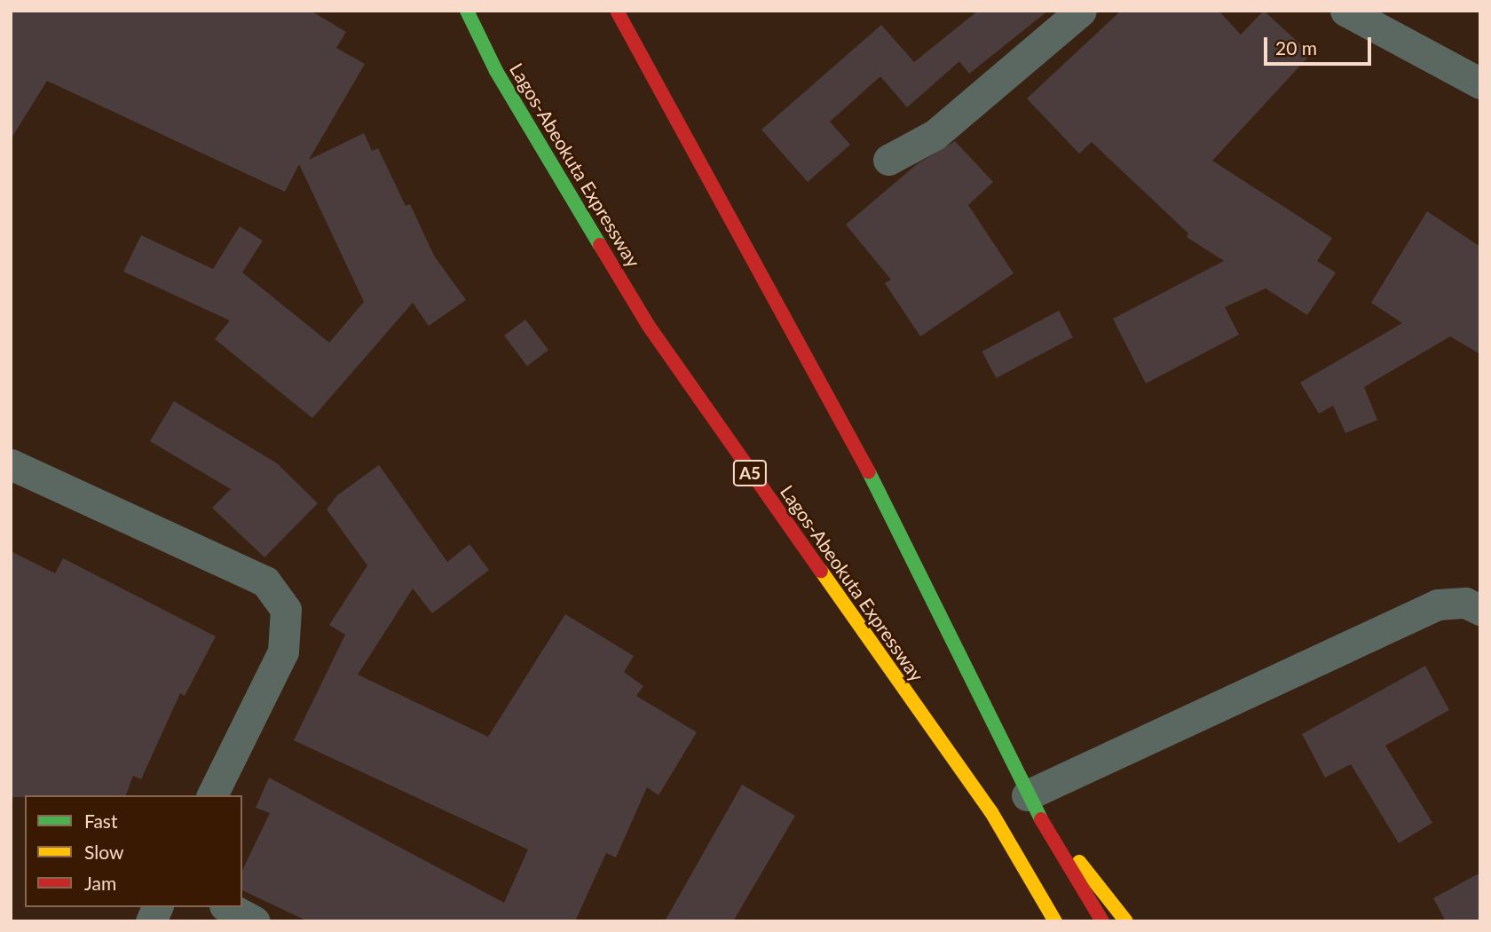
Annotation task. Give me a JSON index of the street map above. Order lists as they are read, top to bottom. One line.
{"streets":{"main road":["Lagos-Abeokuta Expressway","A5"]},"legend":["Fast","Slow","Jam"],"scale_bar":"20 m"}
